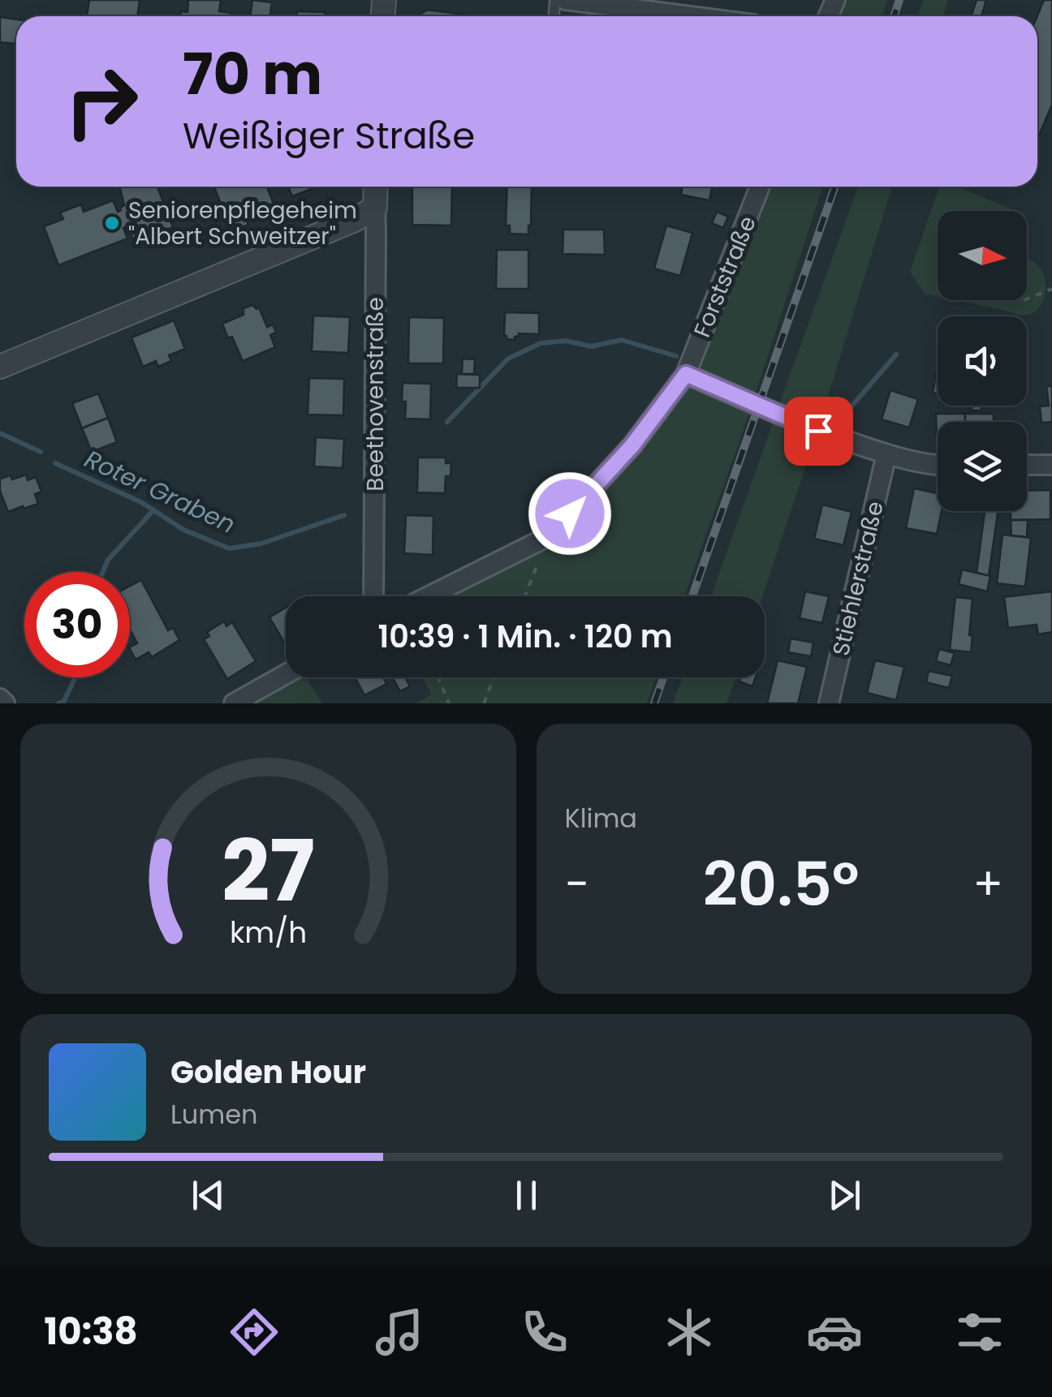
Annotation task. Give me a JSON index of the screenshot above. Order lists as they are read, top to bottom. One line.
{"streets":{"street":["Forststraße","Beethovenstraße","Stiehlerstraße"]},"water":["Roter Graben"],"places":["Seniorenpflegeheim \"Albert Schweitzer\""],"north":"right","page":{"turn":["70 m","Weißiger Straße"],"limit":"30","trip":"10:39 · 1 Min. · 120 m","tile":"Klima","heat":["−","20.5°","+"],"song":["Golden Hour","Lumen"],"tabs":"10:38","gauge":["27","km/h"]}}
